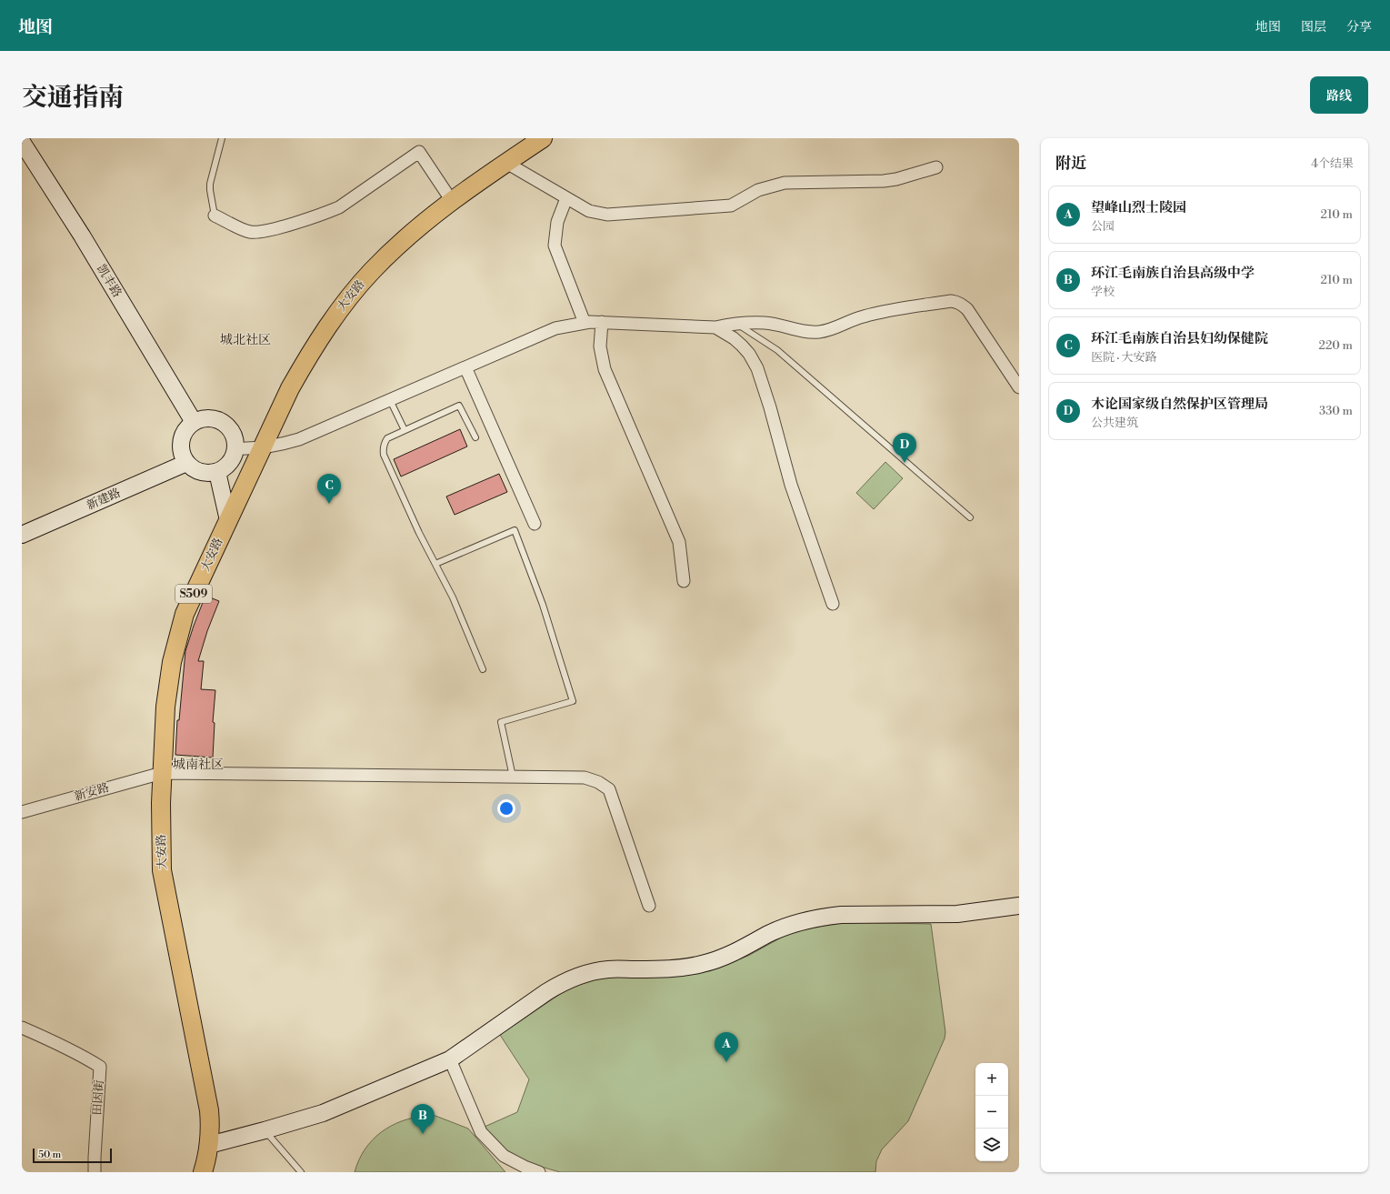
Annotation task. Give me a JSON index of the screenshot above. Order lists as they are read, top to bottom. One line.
{"streets":{"main road":["大安路","S509"],"street":["凯丰路","新建路","新安路","田因街"]},"crossings":[["凯丰路","新建路"],["大安路","新安路"]],"districts":["城北社区","城南社区"],"scale_bar":"50 m","page":{"header":"地图","nav":["地图","图层","分享"],"title":"交通指南","buttons":"路线","heading":["附近","4个结果"],"list":[{"mark":"A","name":"望峰山烈士陵园","note":"公园","value":"210 m"},{"mark":"B","name":"环江毛南族自治县高级中学","note":"学校","value":"210 m"},{"mark":"C","name":"环江毛南族自治县妇幼保健院","note":"医院 · 大安路","value":"220 m"},{"mark":"D","name":"木论国家级自然保护区管理局","note":"公共建筑","value":"330 m"}],"pins":["D","C","A","B"],"map_buttons":["+","−"],"scale":"50 m"}}
